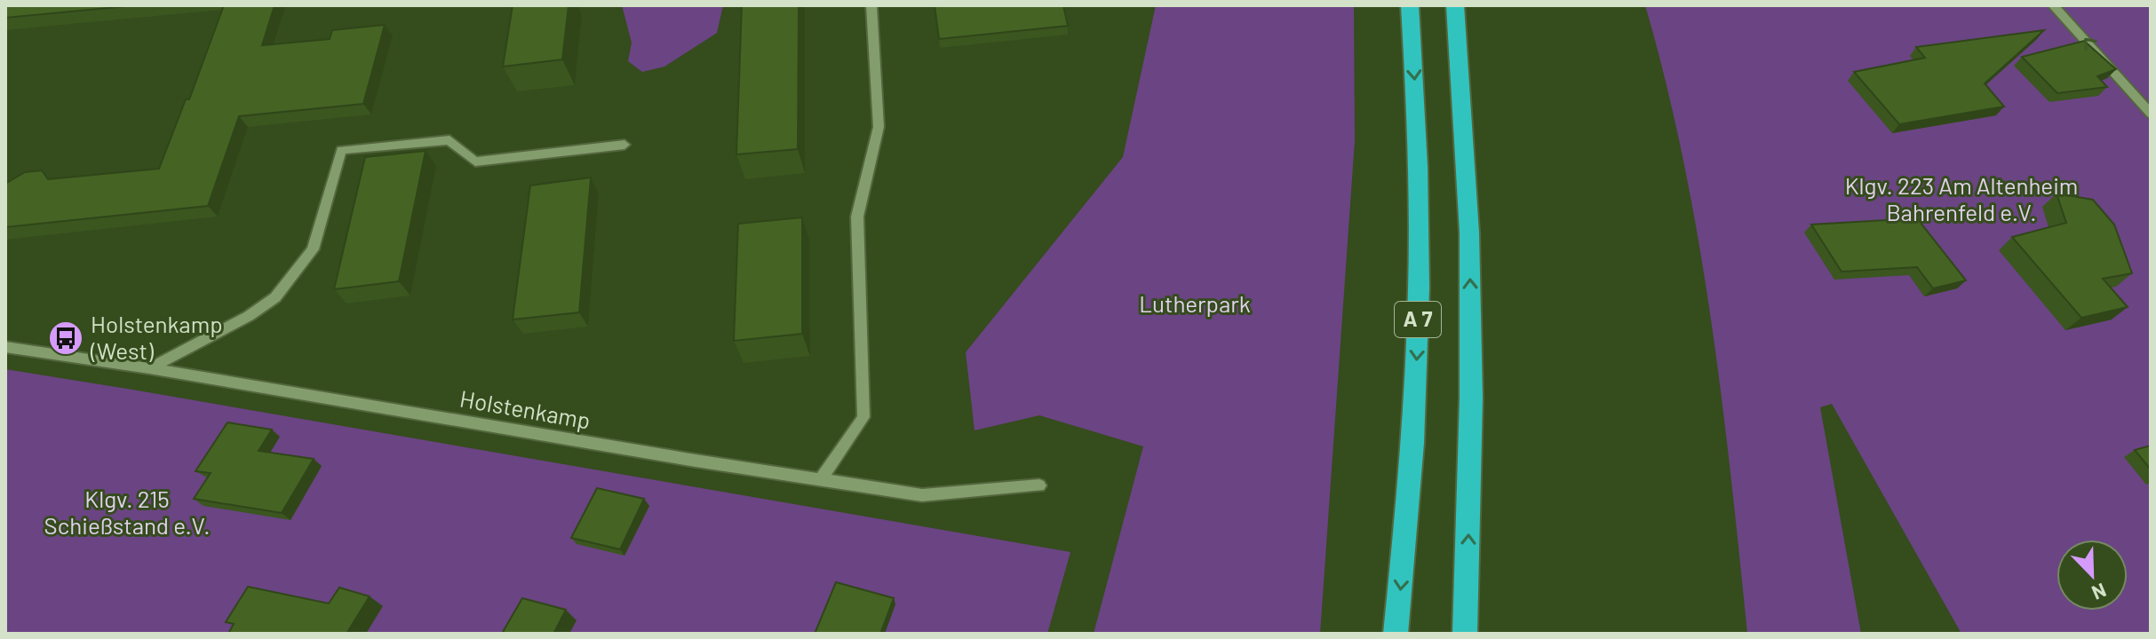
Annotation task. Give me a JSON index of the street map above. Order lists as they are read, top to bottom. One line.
{"streets":{"highway":["A 7"],"street":["Holstenkamp"]},"parks":["Klgv. 223 Am Altenheim Bahrenfeld e.V.","Lutherpark","Klgv. 215 Schießstand e.V."],"places":{"bus stop":["Holstenkamp (West)"]},"north":"bottom right"}
